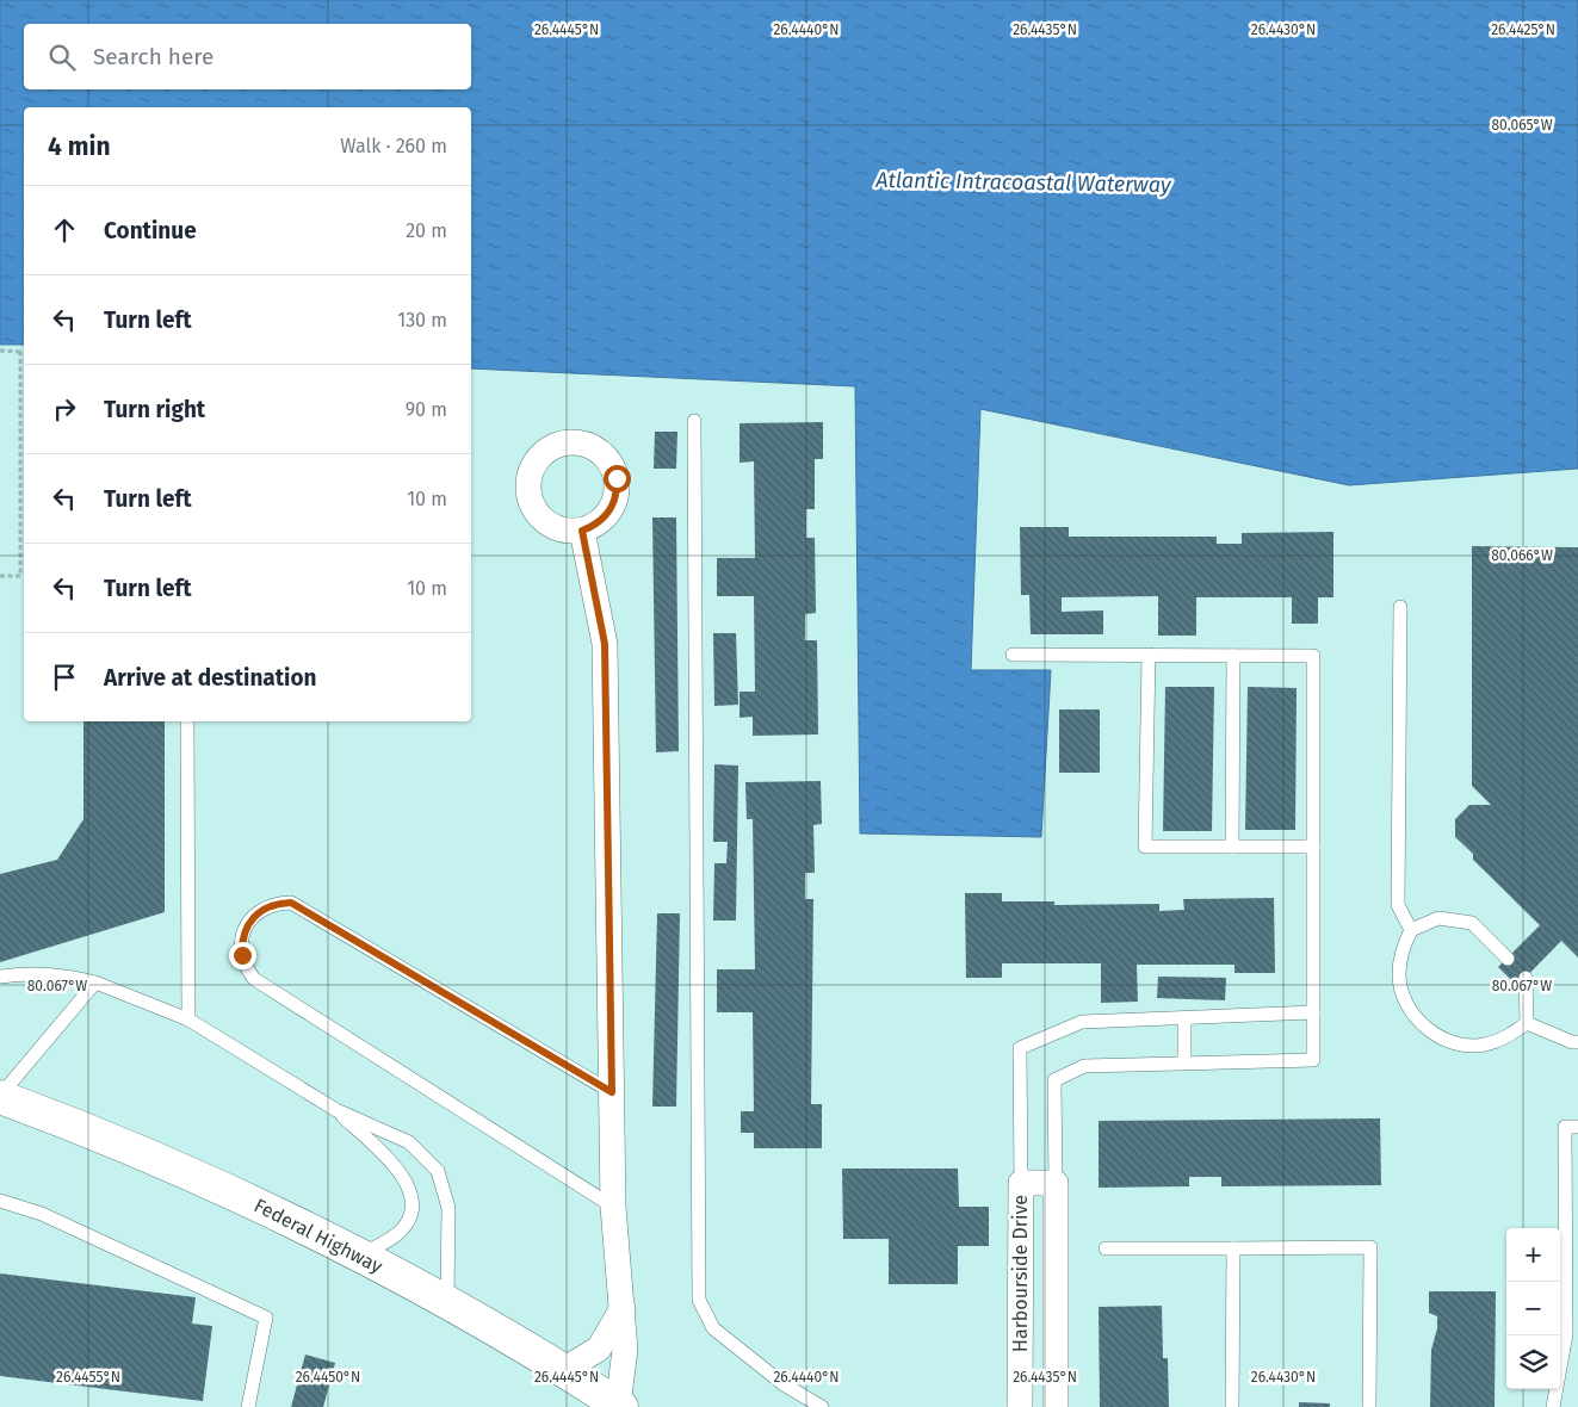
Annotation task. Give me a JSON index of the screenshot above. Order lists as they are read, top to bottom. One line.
{"streets":{"main road":["Federal Highway"],"street":["Harbourside Drive"]},"water":["Atlantic Intracoastal Waterway"],"page":{"search":"Search here","heading":["4 min","Walk · 260 m"],"list":[["Continue","20 m"],["Turn left","130 m"],["Turn right","90 m"],["Turn left","10 m"],["Turn left","10 m"],"Arrive at destination"],"map_buttons":["+","−"]},"coordinates":["26.4445°N","26.4440°N","26.4435°N","26.4430°N","26.4425°N","80.065°W","80.066°W","80.067°W","26.4455°N","26.4450°N"]}
